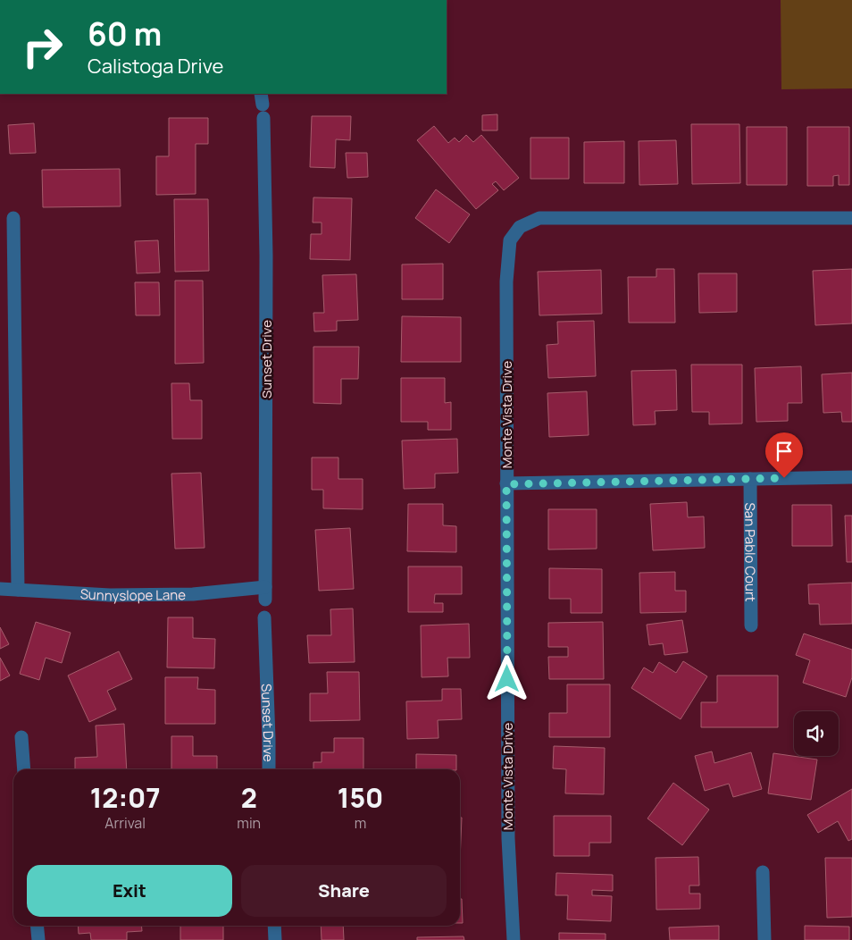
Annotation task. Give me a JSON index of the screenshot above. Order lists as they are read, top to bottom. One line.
{"streets":{"street":["Sunset Drive","Monte Vista Drive","San Pablo Court","Sunnyslope Lane"]},"crossings":[["Sunset Drive","Sunnyslope Lane"]],"page":{"turn":["60 m","Calistoga Drive"],"eta":["12:07","Arrival","2","min","150","m"],"buttons":["Exit","Share"]}}
